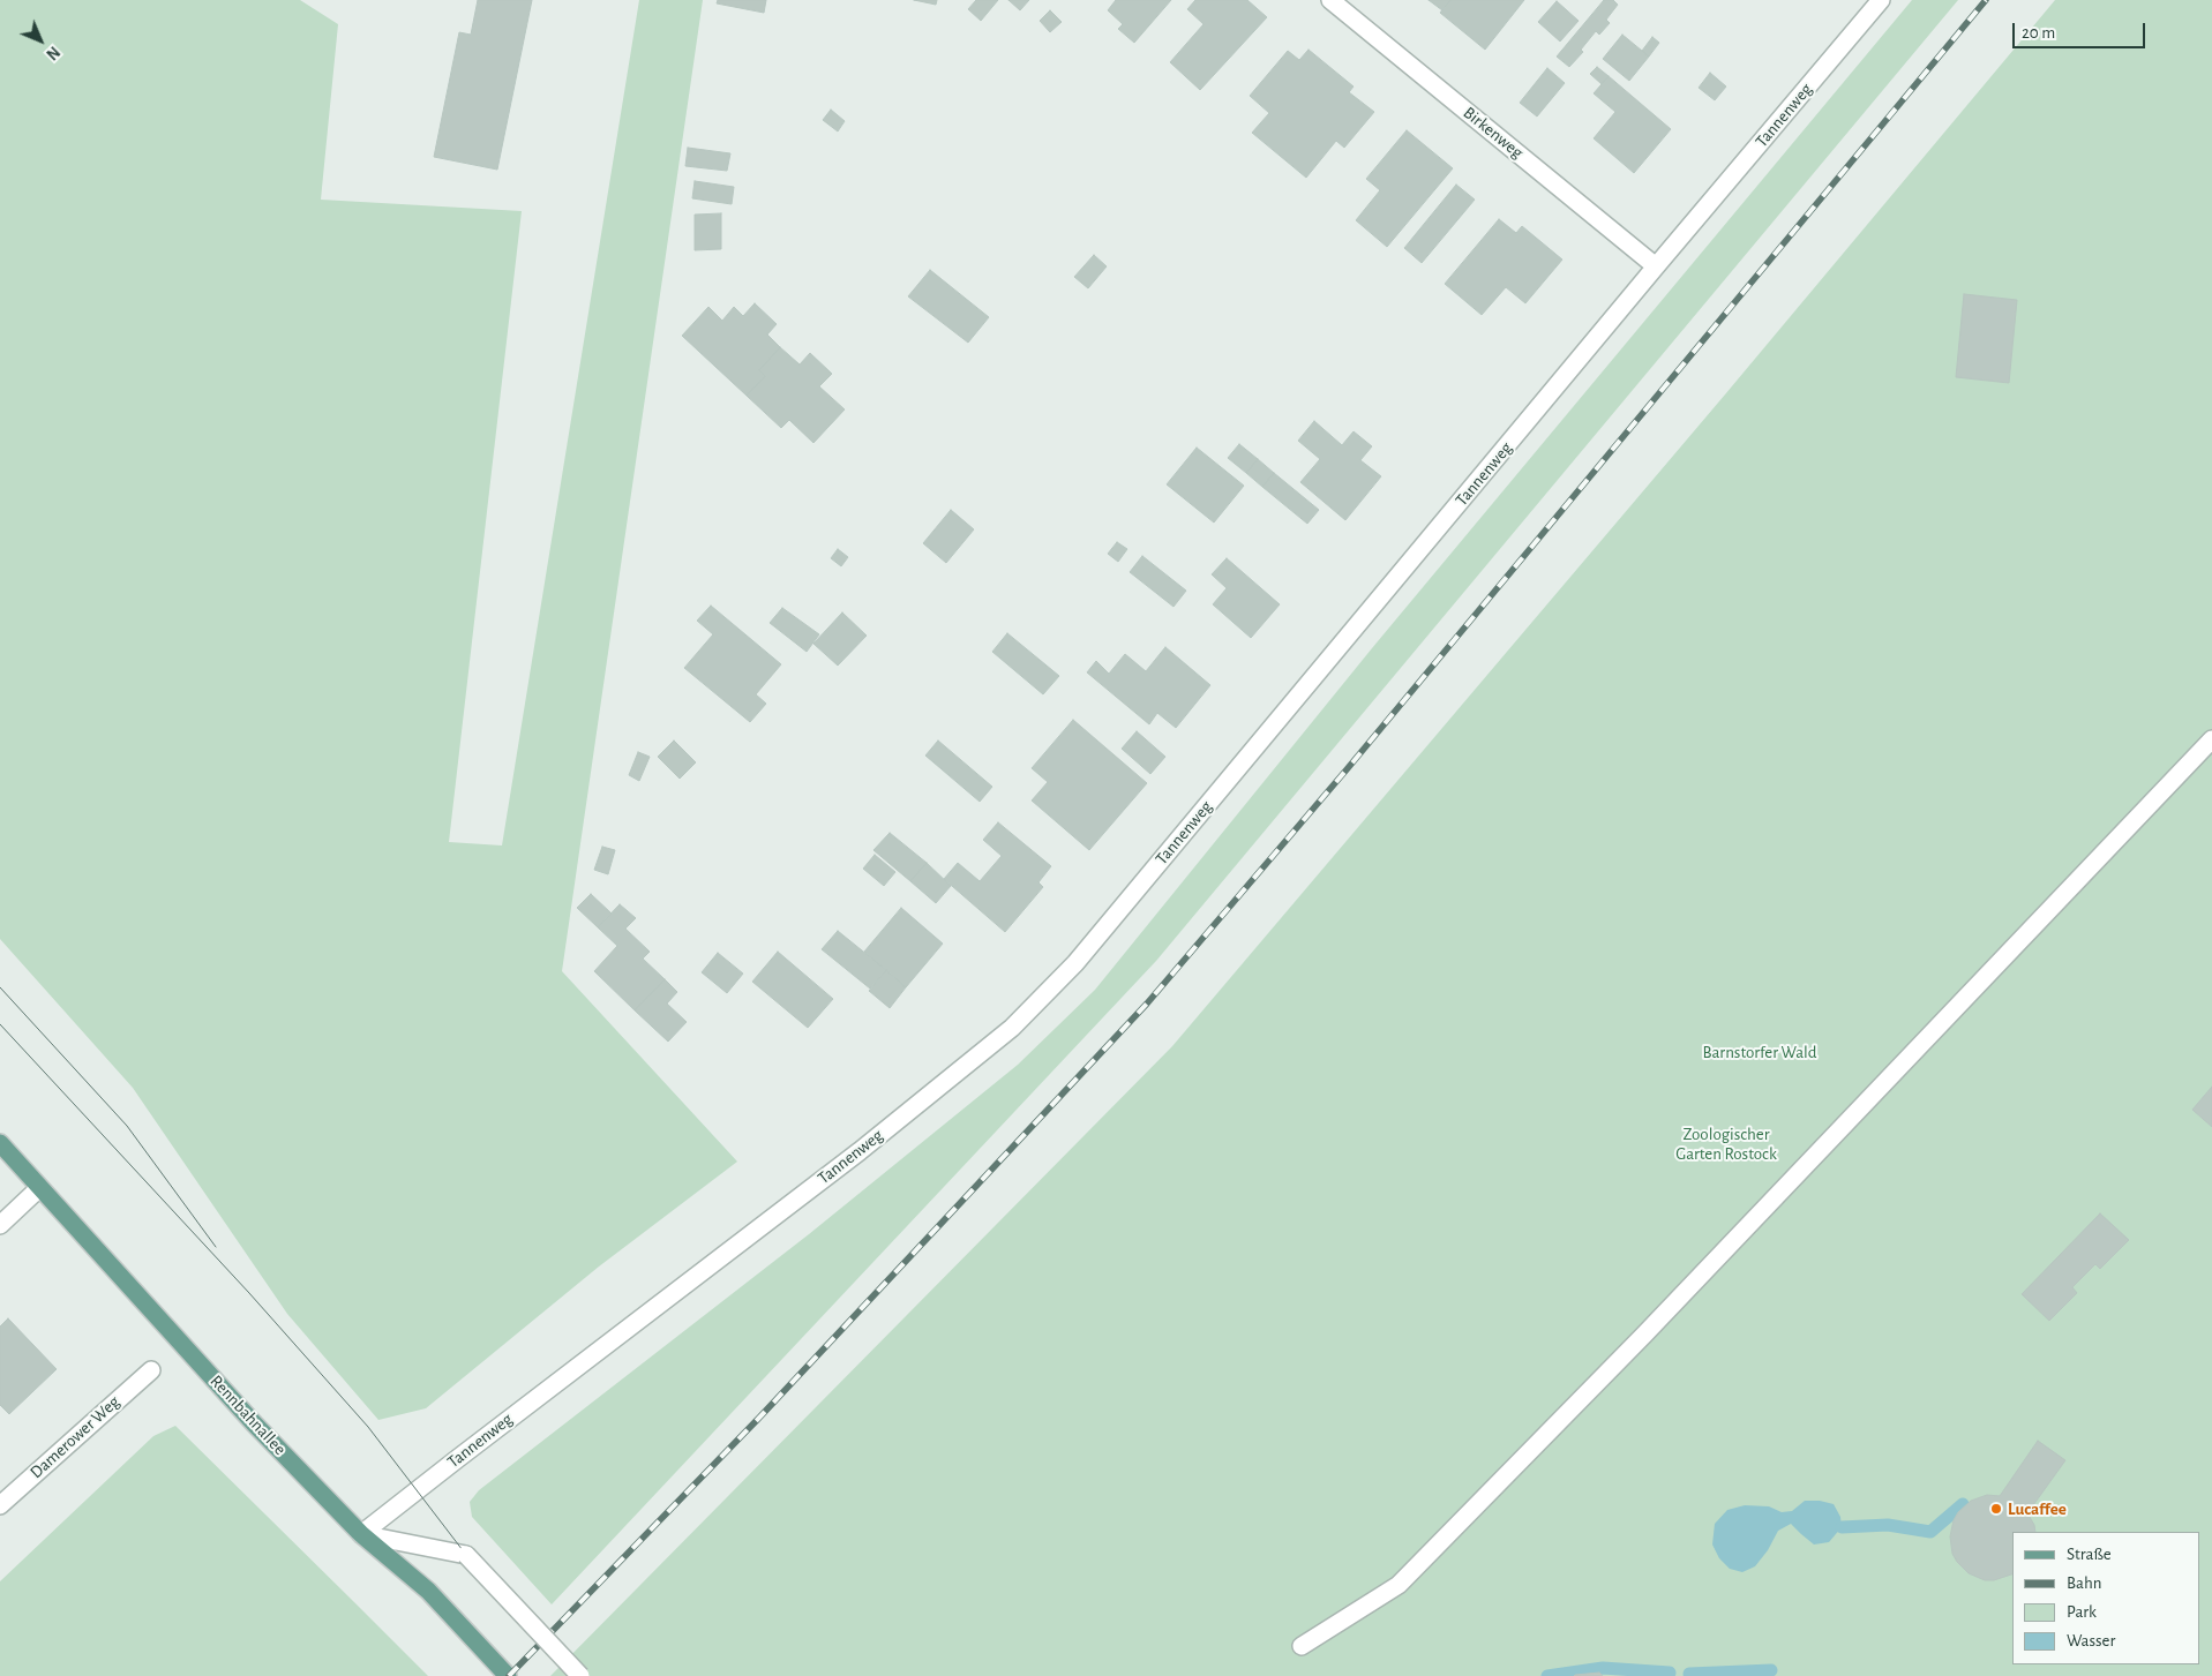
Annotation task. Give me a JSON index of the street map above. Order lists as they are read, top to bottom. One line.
{"streets":{"main road":["Rennbahnallee"],"street":["Tannenweg","Birkenweg","Damerower Weg"]},"crossings":[["Tannenweg","Birkenweg"],["Tannenweg","Rennbahnallee"]],"parks":["Barnstorfer Wald","Zoologischer Garten Rostock"],"places":["Lucaffee"],"legend":["Straße","Bahn","Park","Wasser"],"scale_bar":"20 m","north":"bottom right"}
